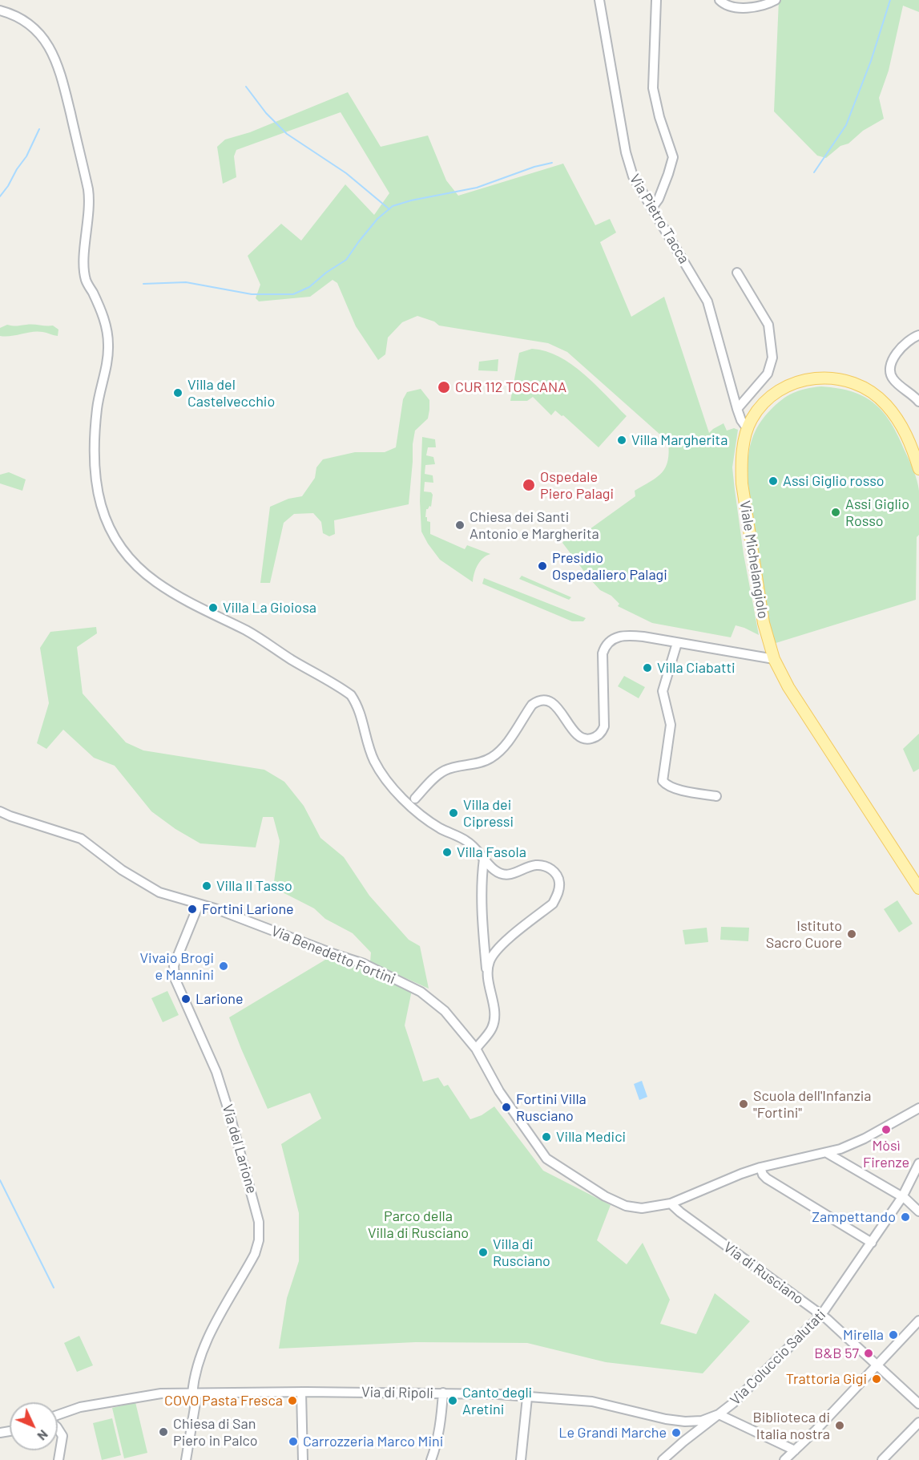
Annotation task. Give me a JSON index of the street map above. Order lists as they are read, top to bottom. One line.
{"streets":{"main road":["Viale Michelangiolo"],"street":["Via Pietro Tacca","Via Benedetto Fortini","Via del Larione","Via di Rusciano","Via Coluccio Salutati","Via di Ripoli"]},"crossings":[["Via Pietro Tacca","Viale Michelangiolo"],["Via Benedetto Fortini","Via del Larione"],["Via Benedetto Fortini","Via di Rusciano"],["Via del Larione","Via di Ripoli"],["Via di Rusciano","Via Coluccio Salutati"],["Via Coluccio Salutati","Via di Ripoli"]],"parks":["Parco della Villa di Rusciano"],"places":["CUR 112 TOSCANA","Villa del Castelvecchio","Villa Margherita","Assi Giglio rosso","Ospedale Piero Palagi","Assi Giglio Rosso","Chiesa dei Santi Antonio e Margherita","Presidio Ospedaliero Palagi","Villa La Gioiosa","Villa Ciabatti","Villa dei Cipressi","Villa Fasola","Villa Il Tasso","Fortini Larione","Istituto Sacro Cuore","Vivaio Brogi e Mannini","Larione","Scuola dell'Infanzia \"Fortini\"","Fortini Villa Rusciano","Mòsì Firenze","Villa Medici","Zampettando","Villa di Rusciano","Mirella","B&B 57","Trattoria Gigi","COVO Pasta Fresca","Canto degli Aretini","Biblioteca di Italia nostra","Chiesa di San Piero in Palco","Le Grandi Marche","Carrozzeria Marco Mini"],"north":"bottom right"}
